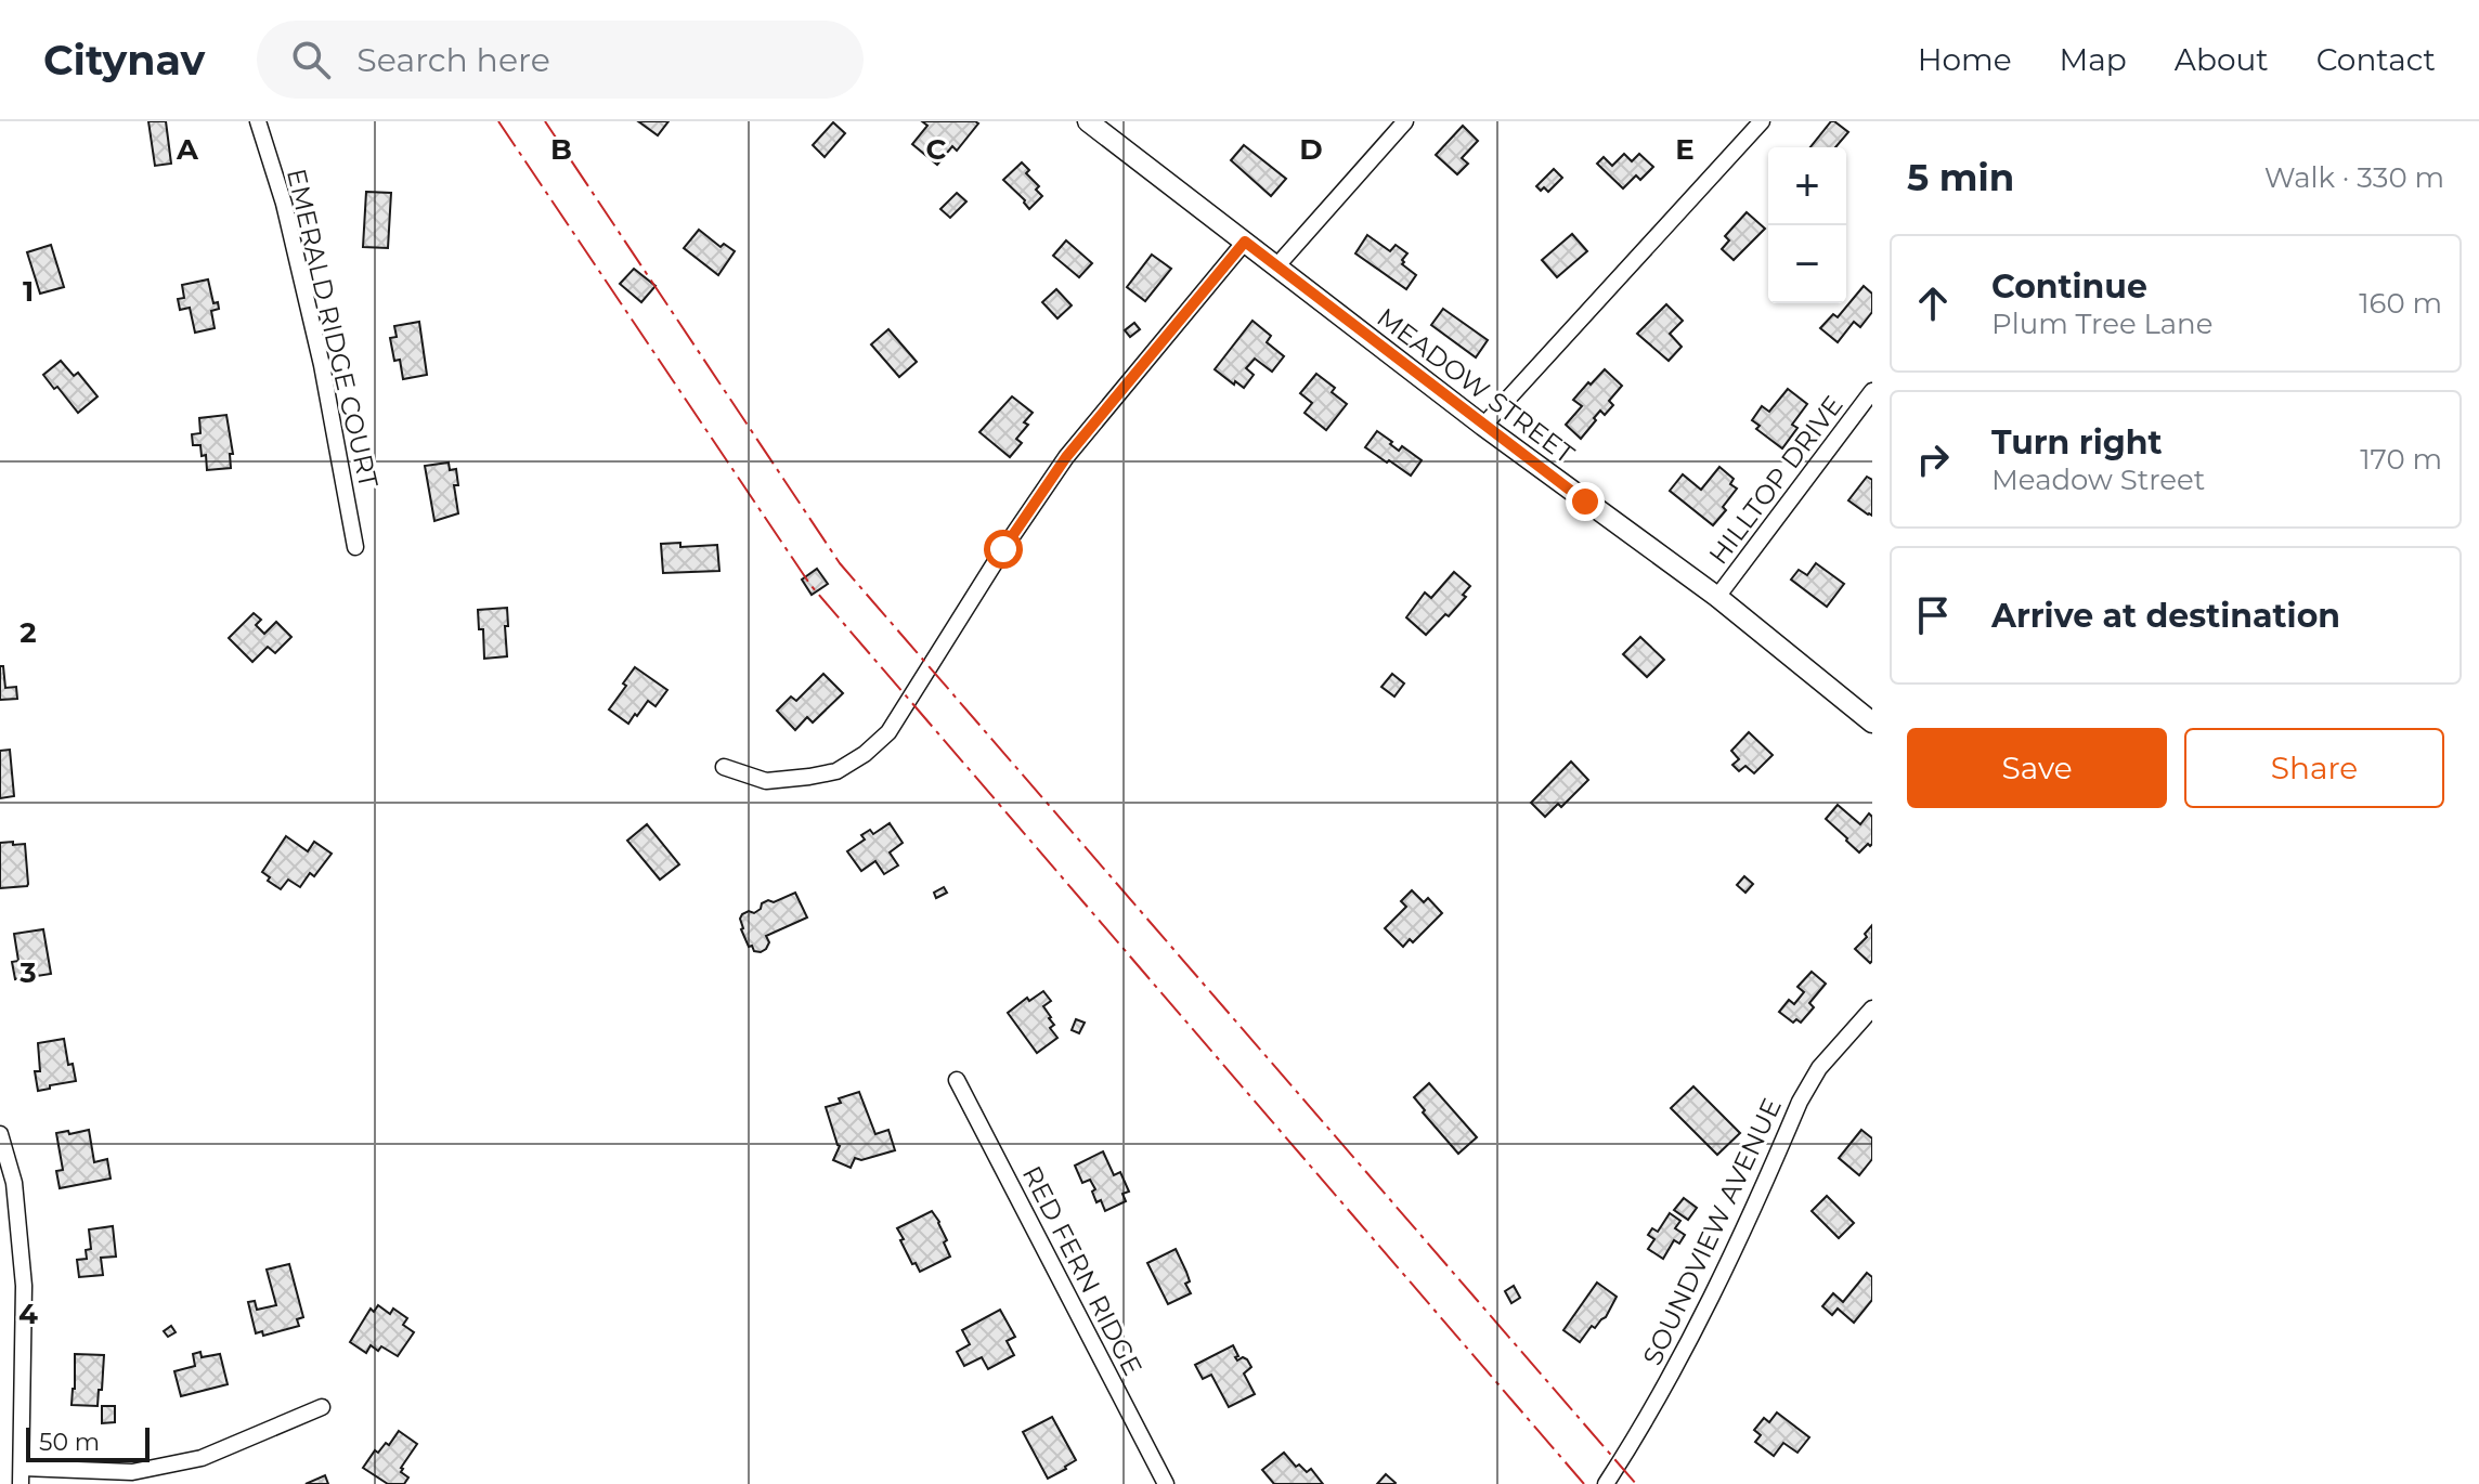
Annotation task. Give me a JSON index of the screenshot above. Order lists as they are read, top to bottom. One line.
{"streets":{"street":["EMERALD RIDGE COURT","MEADOW STREET","HILLTOP DRIVE","SOUNDVIEW AVENUE","RED FERN RIDGE"]},"crossings":[["MEADOW STREET","HILLTOP DRIVE"]],"scale_bar":"50 m","page":{"header":"Citynav","search":"Search here","nav":["Home","Map","About","Contact"],"heading":["5 min","Walk · 330 m"],"map_buttons":["+","−"],"list":[["Continue","Plum Tree Lane","160 m"],["Turn right","Meadow Street","170 m"],"Arrive at destination"],"buttons":["Save","Share"],"scale":"50 m"},"grid":{"columns":["A","B","C","D","E"],"rows":["1","2","3","4"]}}
